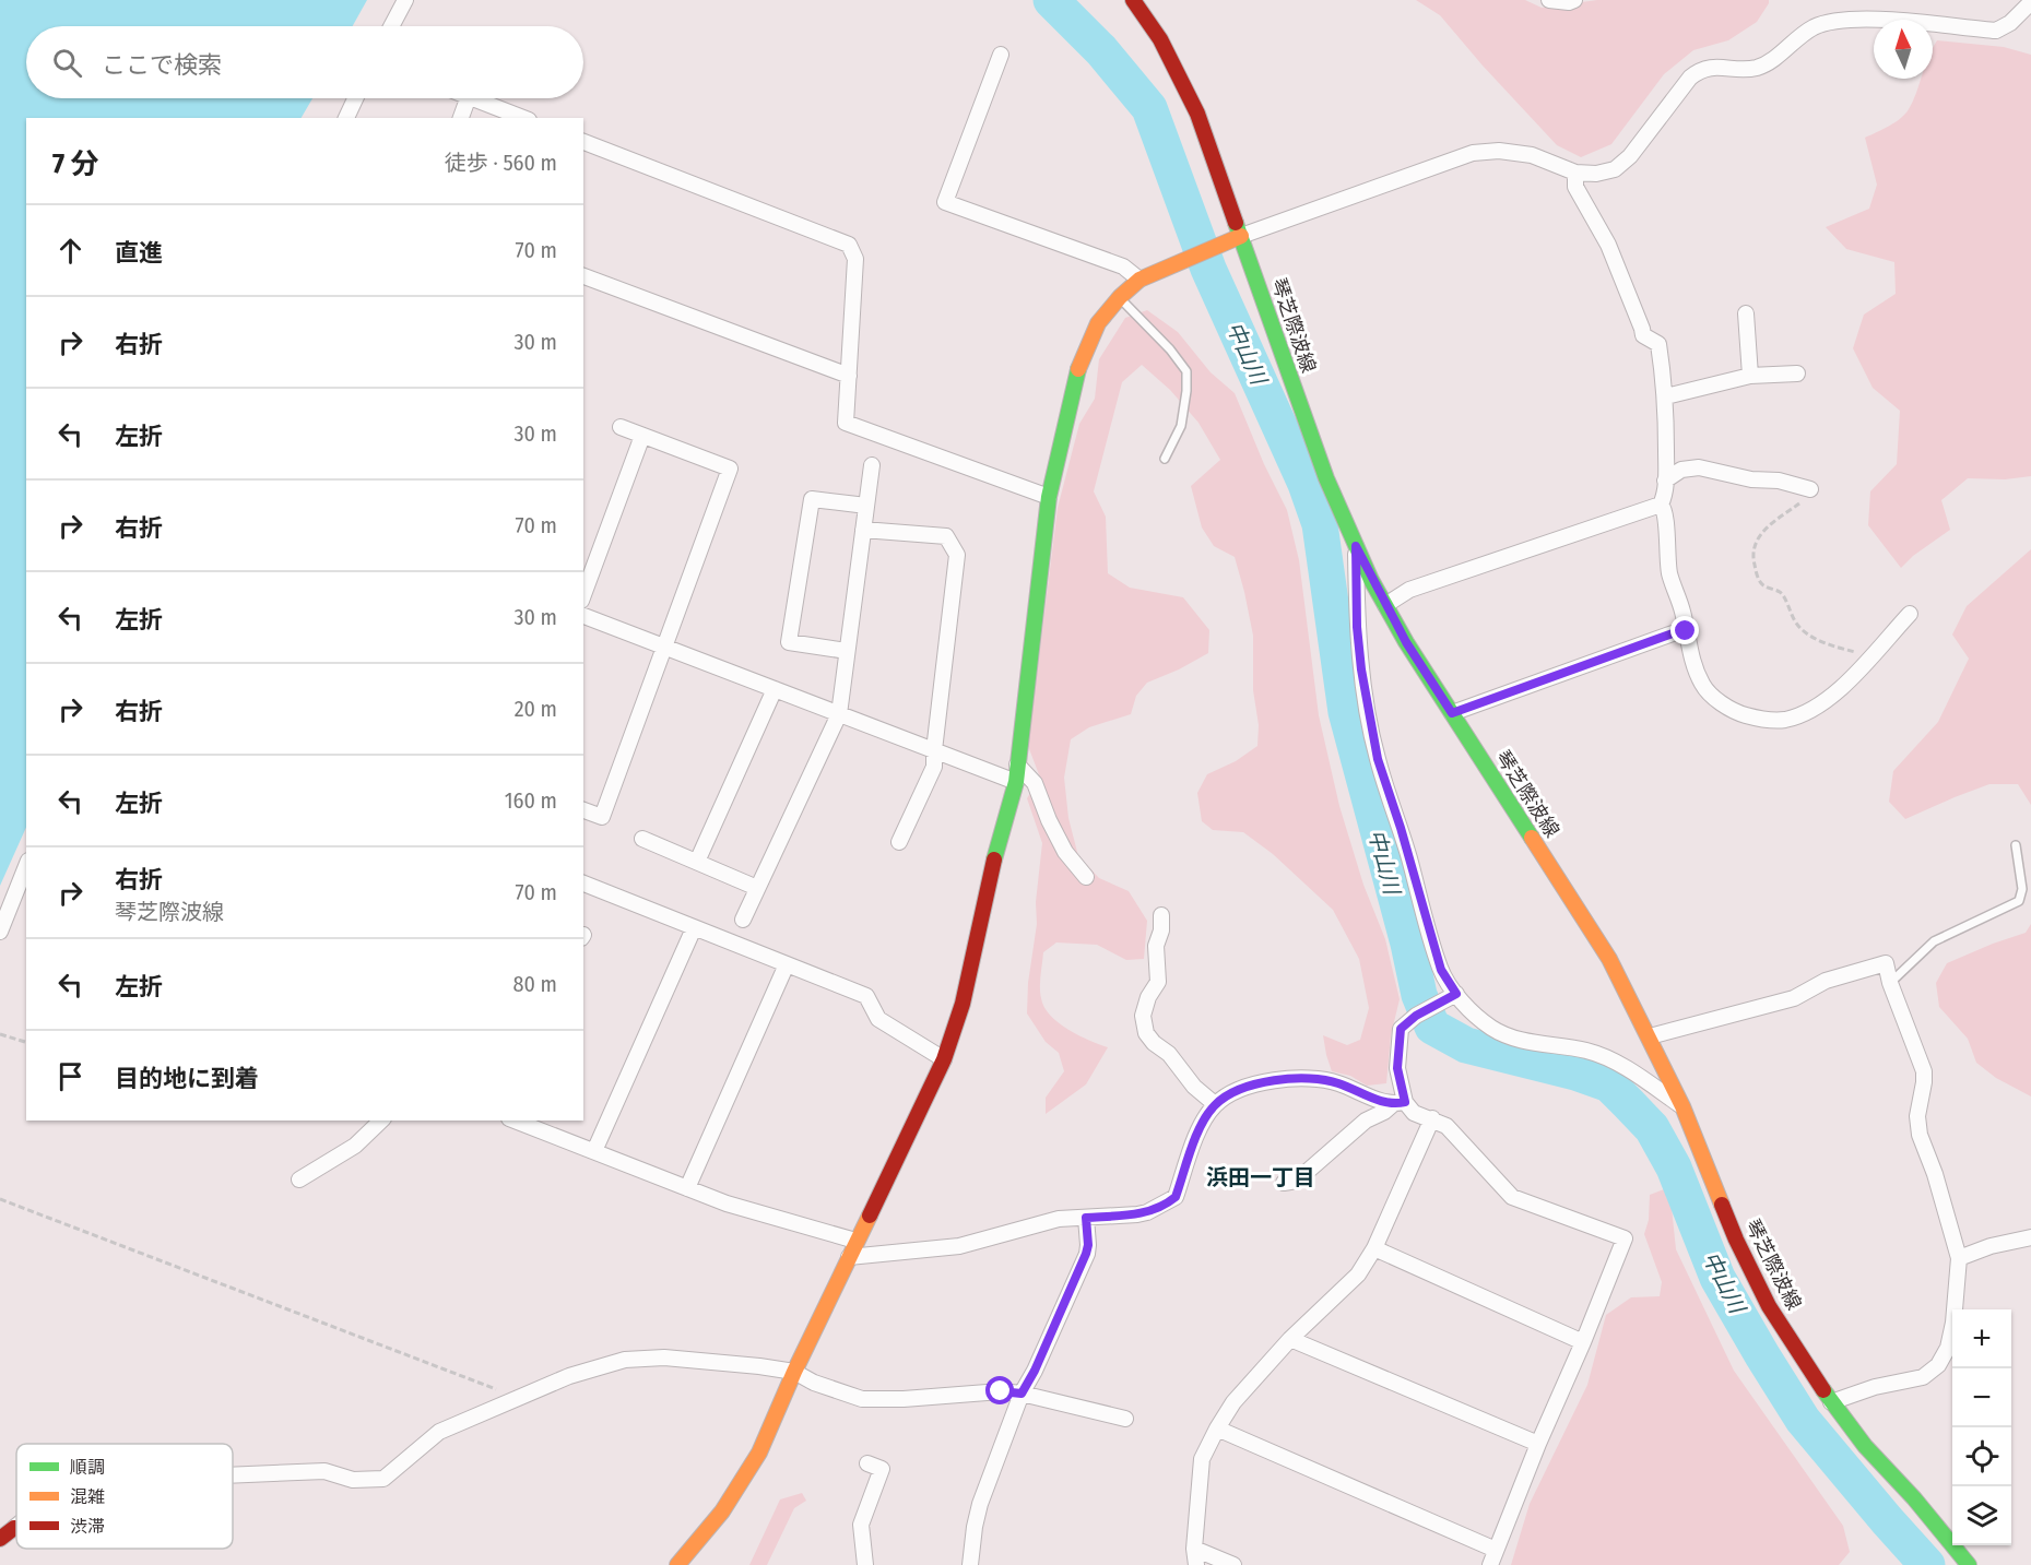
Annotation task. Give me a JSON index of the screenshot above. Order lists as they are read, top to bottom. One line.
{"streets":{"main road":["琴芝際波線"]},"districts":["浜田一丁目"],"water":["中山川"],"legend":["順調","混雑","渋滞"],"north":"top","page":{"search":"ここで検索","heading":["7 分","徒歩 · 560 m"],"list":[["直進","70 m"],["右折","30 m"],["左折","30 m"],["右折","70 m"],["左折","30 m"],["右折","20 m"],["左折","160 m"],["右折","琴芝際波線","70 m"],["左折","80 m"],"目的地に到着"],"map_buttons":["+","−"]}}
